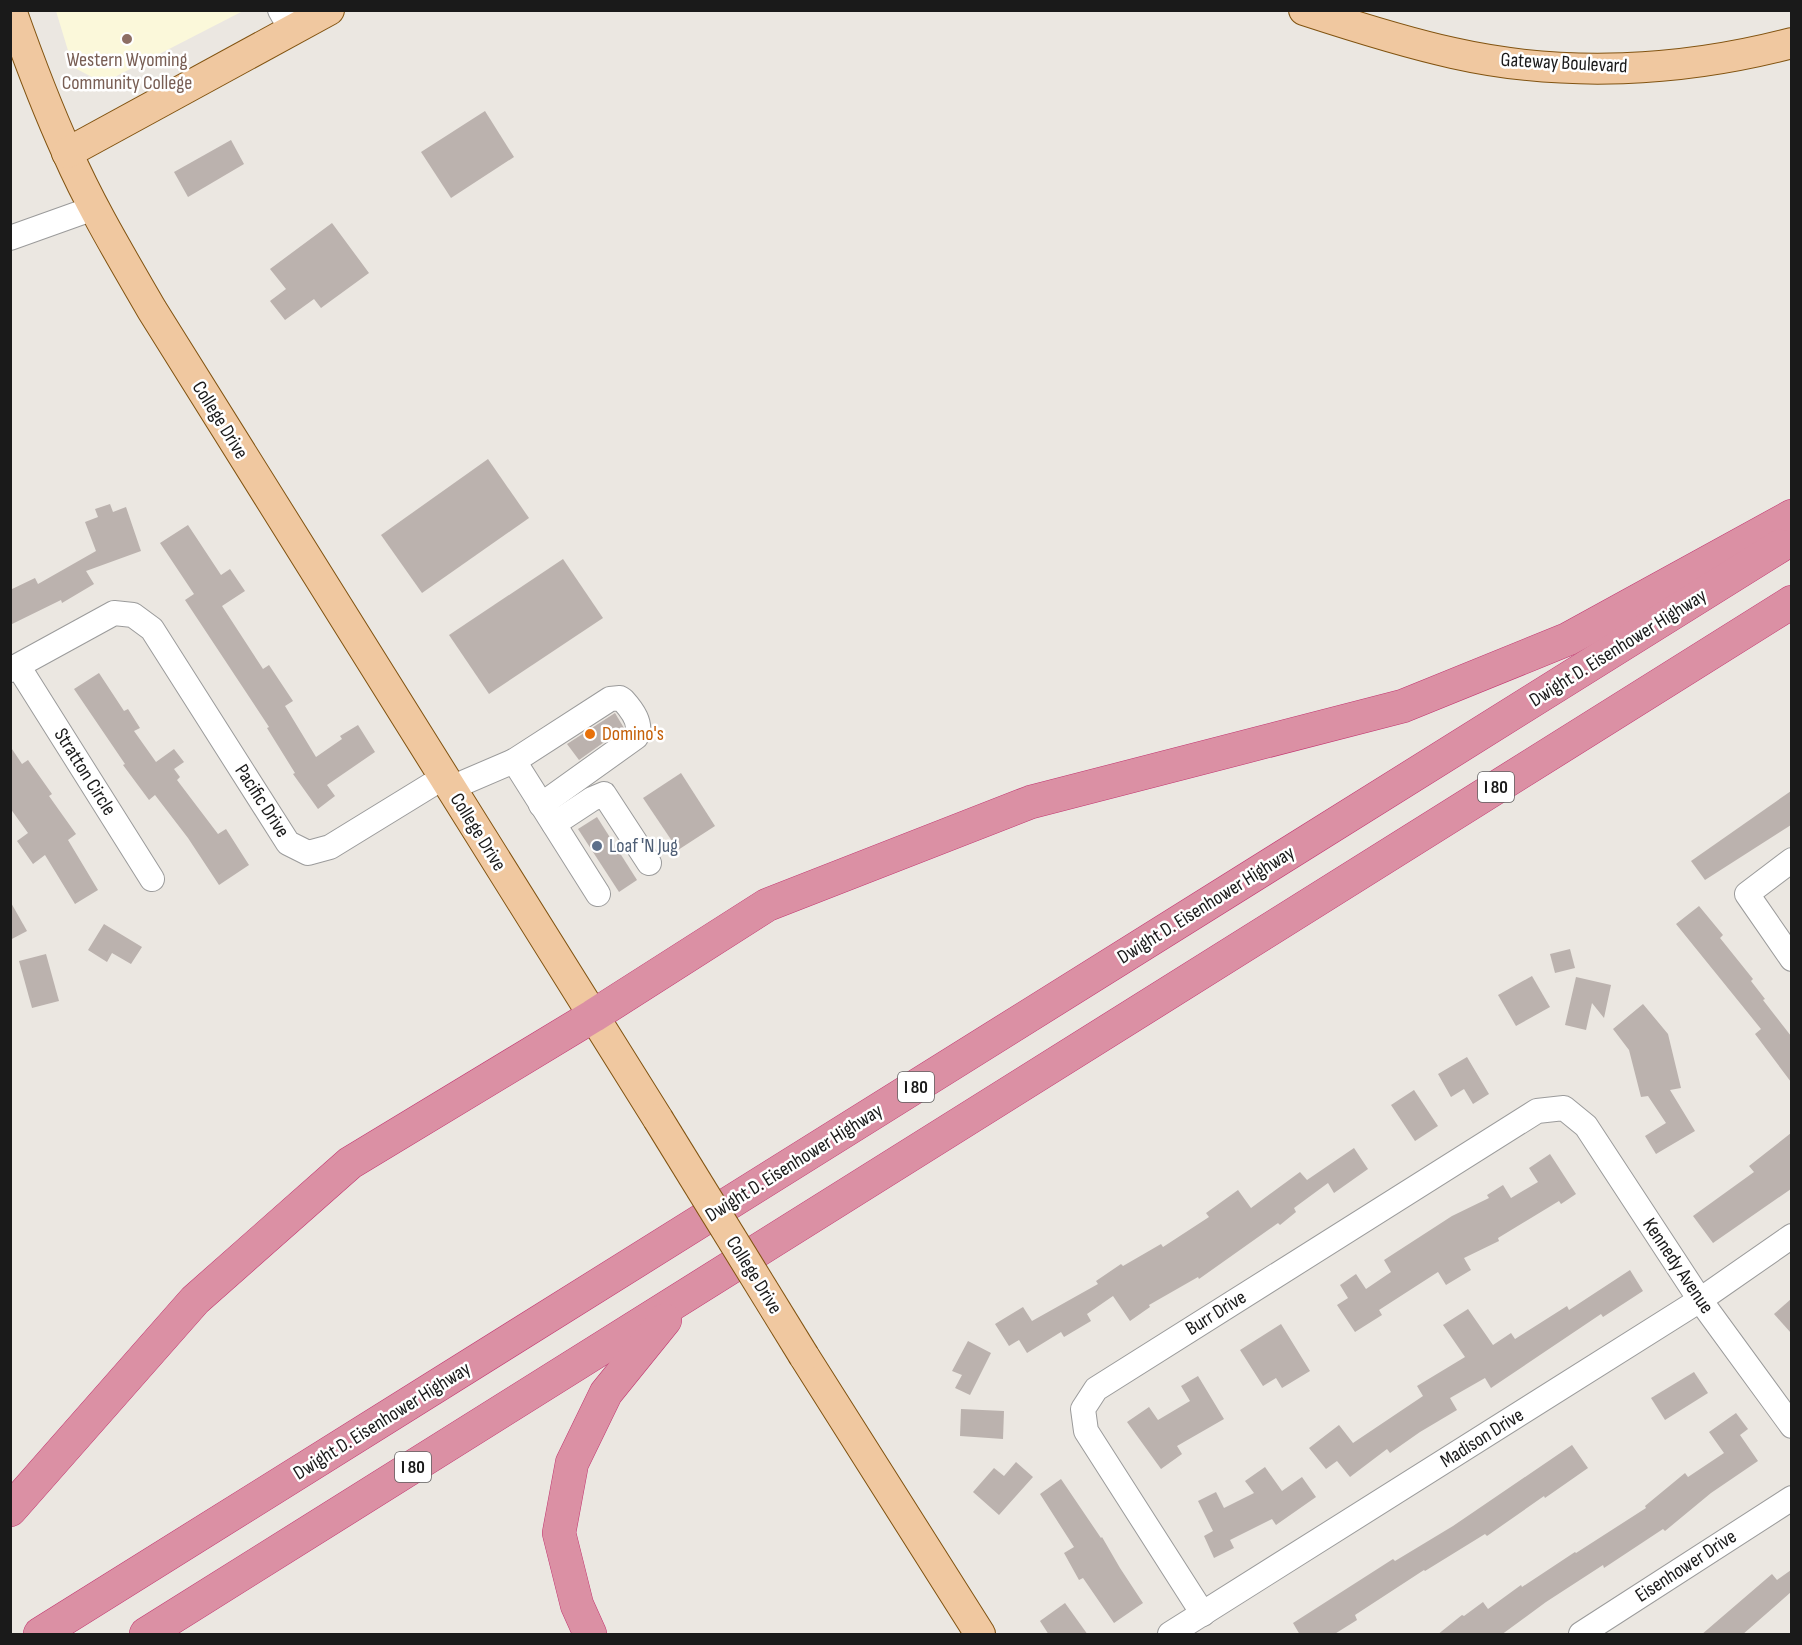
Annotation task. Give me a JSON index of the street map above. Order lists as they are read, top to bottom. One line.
{"streets":{"highway":["Dwight D. Eisenhower Highway","I 80"],"main road":["Gateway Boulevard","College Drive"],"street":["Stratton Circle","Pacific Drive","Kennedy Avenue","Burr Drive","Madison Drive","Eisenhower Drive"]},"crossings":[["College Drive","Pacific Drive"],["Stratton Circle","Pacific Drive"],["Kennedy Avenue","Burr Drive"],["Kennedy Avenue","Madison Drive"],["Burr Drive","Madison Drive"]],"places":["Western Wyoming Community College","Domino's","Loaf 'N Jug"]}
